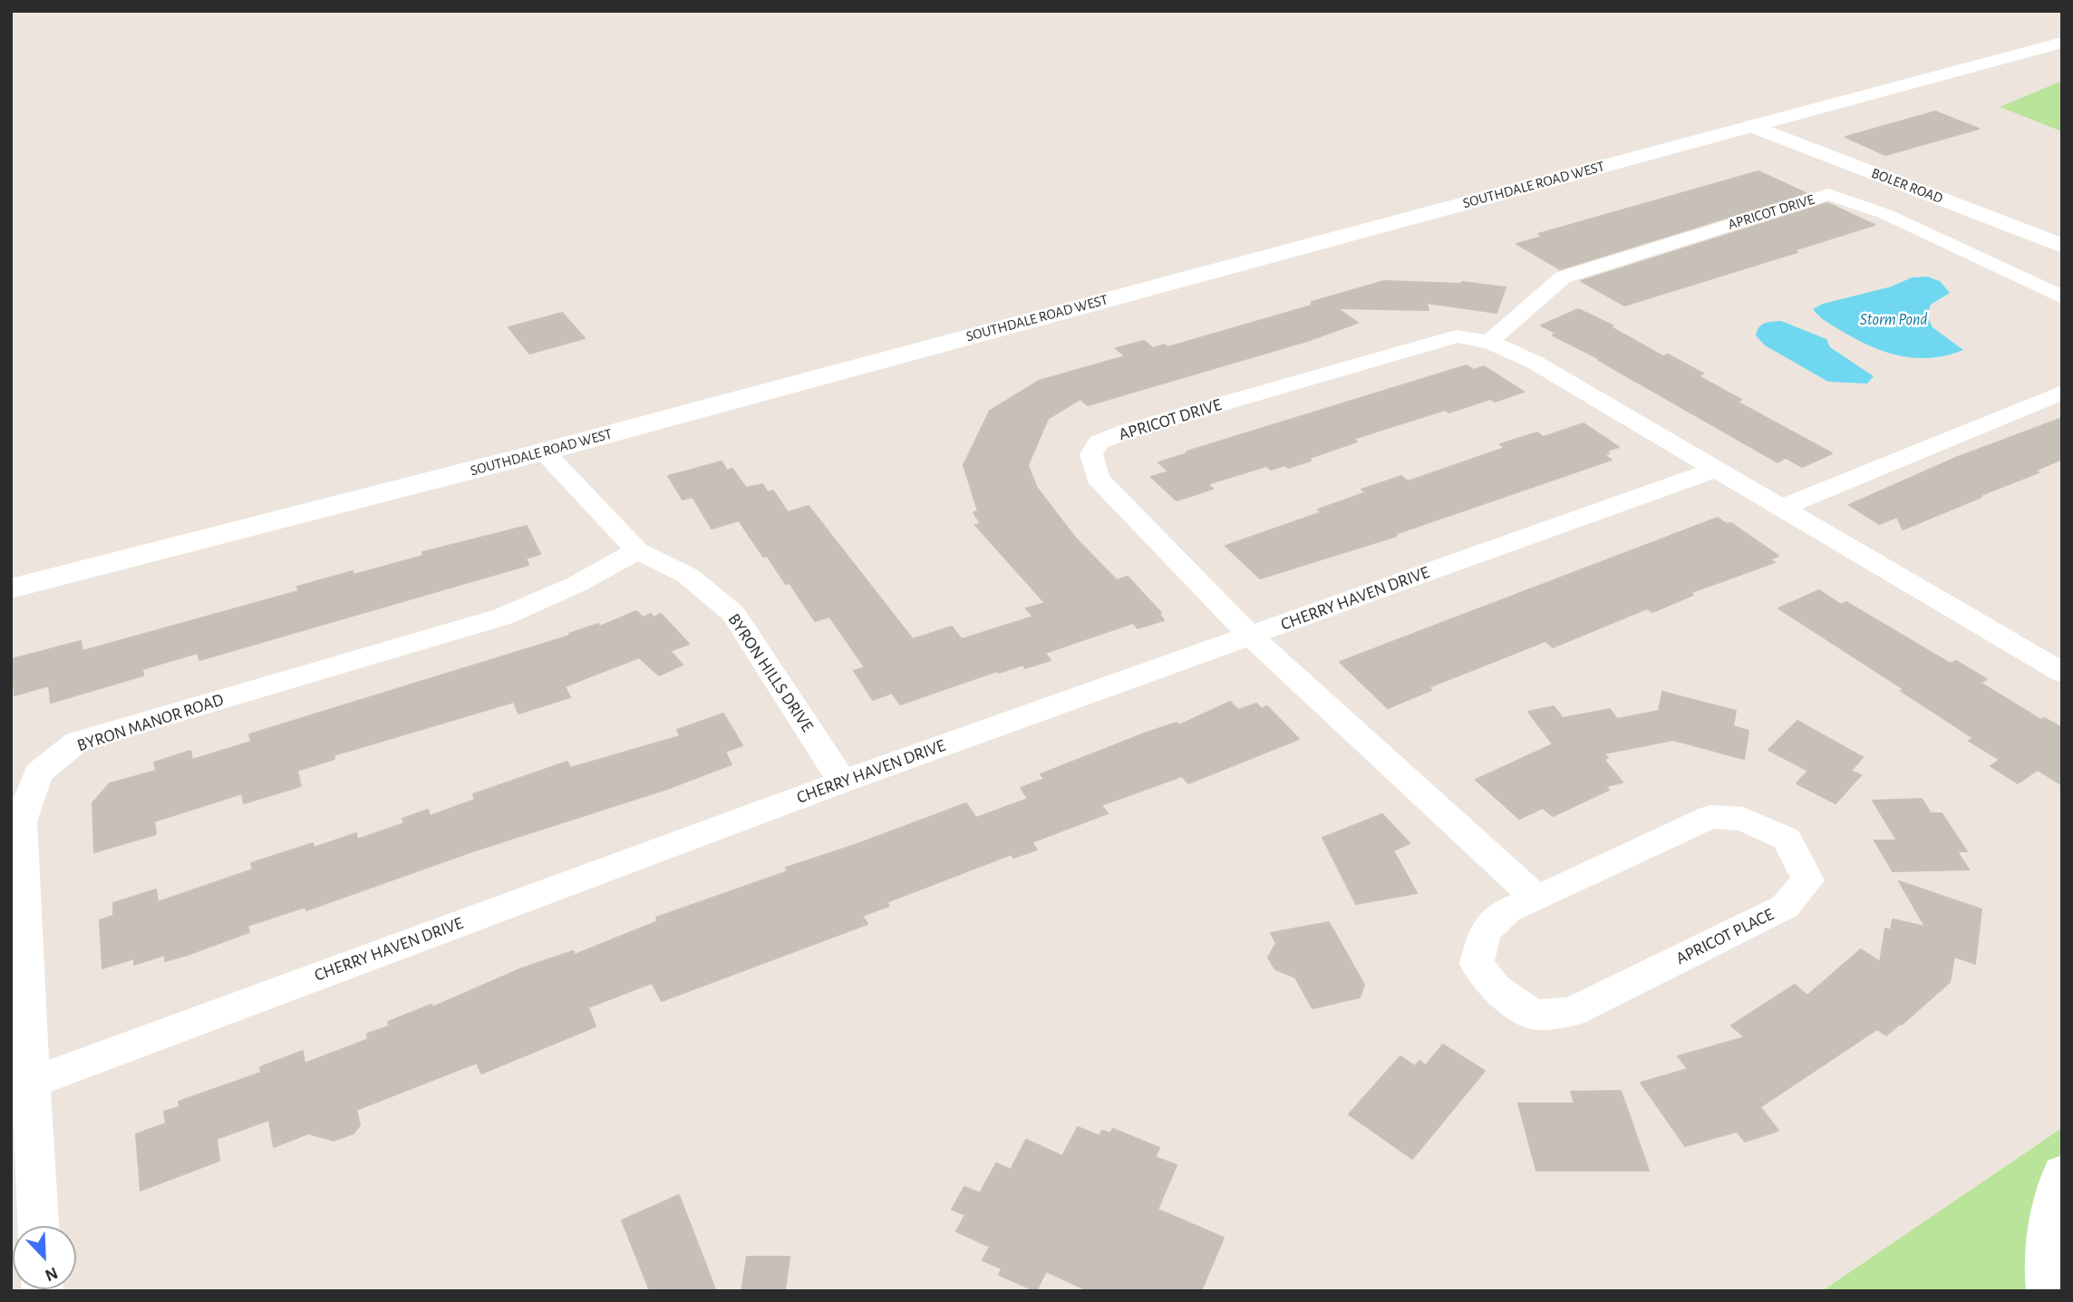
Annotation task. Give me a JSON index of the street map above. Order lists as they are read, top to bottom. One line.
{"streets":{"main road":["SOUTHDALE ROAD WEST","BOLER ROAD"],"street":["APRICOT DRIVE","CHERRY HAVEN DRIVE","BYRON HILLS DRIVE","BYRON MANOR ROAD","APRICOT PLACE"]},"crossings":[["SOUTHDALE ROAD WEST","BOLER ROAD"],["SOUTHDALE ROAD WEST","BYRON HILLS DRIVE"],["APRICOT DRIVE","CHERRY HAVEN DRIVE"],["CHERRY HAVEN DRIVE","BYRON HILLS DRIVE"],["CHERRY HAVEN DRIVE","BYRON MANOR ROAD"],["BYRON HILLS DRIVE","BYRON MANOR ROAD"]],"water":["Storm Pond"],"north":"bottom right"}
